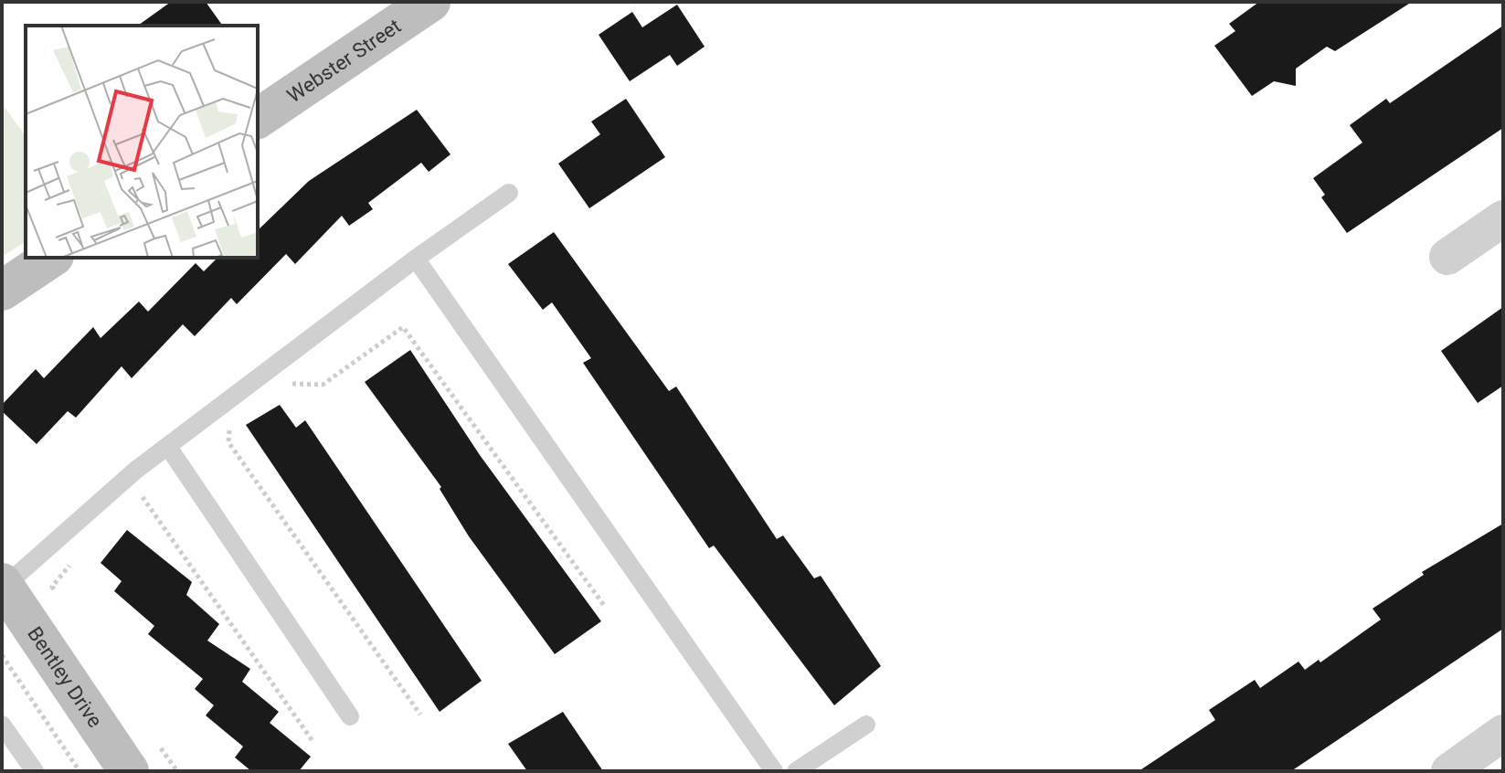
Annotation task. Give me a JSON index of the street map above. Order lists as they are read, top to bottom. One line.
{"streets":{"street":["Webster Street","Bentley Drive"]}}
